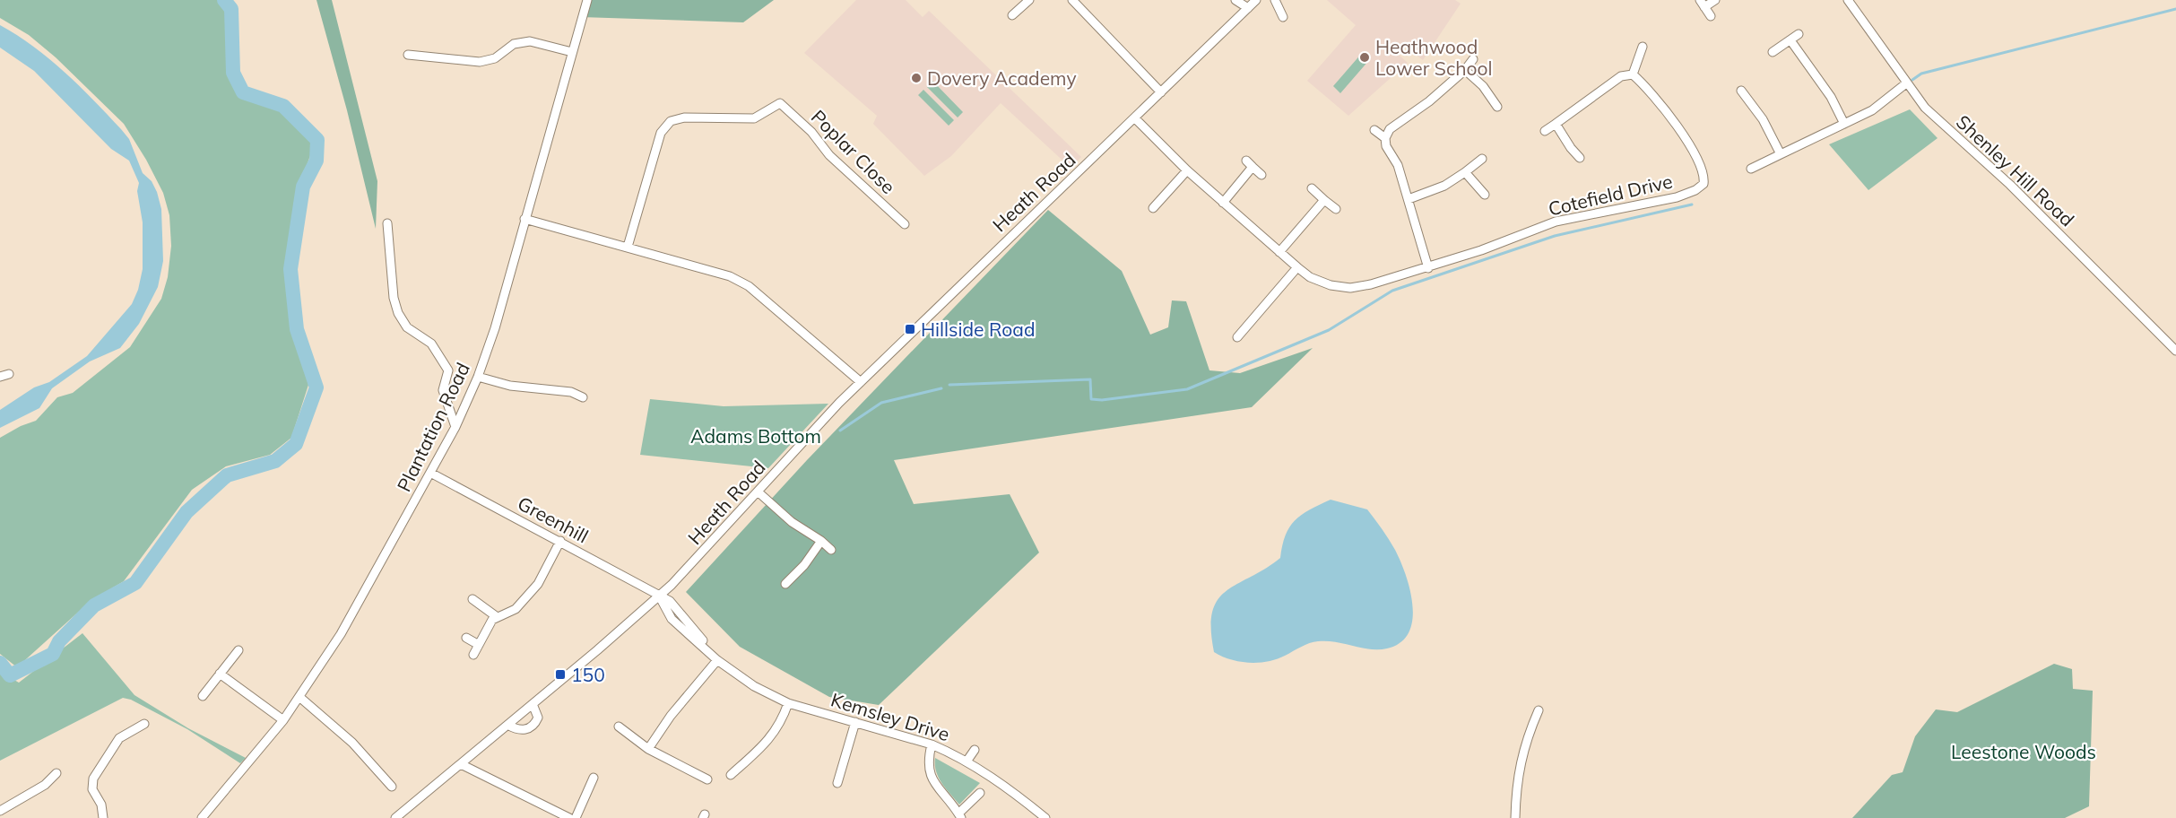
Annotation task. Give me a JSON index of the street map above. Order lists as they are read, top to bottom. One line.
{"streets":{"street":["Poplar Close","Shenley Hill Road","Heath Road","Cotefield Drive","Plantation Road","Greenhill","Kemsley Drive"]},"crossings":[["Heath Road","Cotefield Drive"],["Heath Road","Greenhill"],["Heath Road","Kemsley Drive"],["Plantation Road","Greenhill"],["Greenhill","Kemsley Drive"]],"parks":["Adams Bottom","Leestone Woods"],"places":{"other":["Heathwood Lower School","Dovery Academy"],"transit":["Hillside Road","150"]}}
